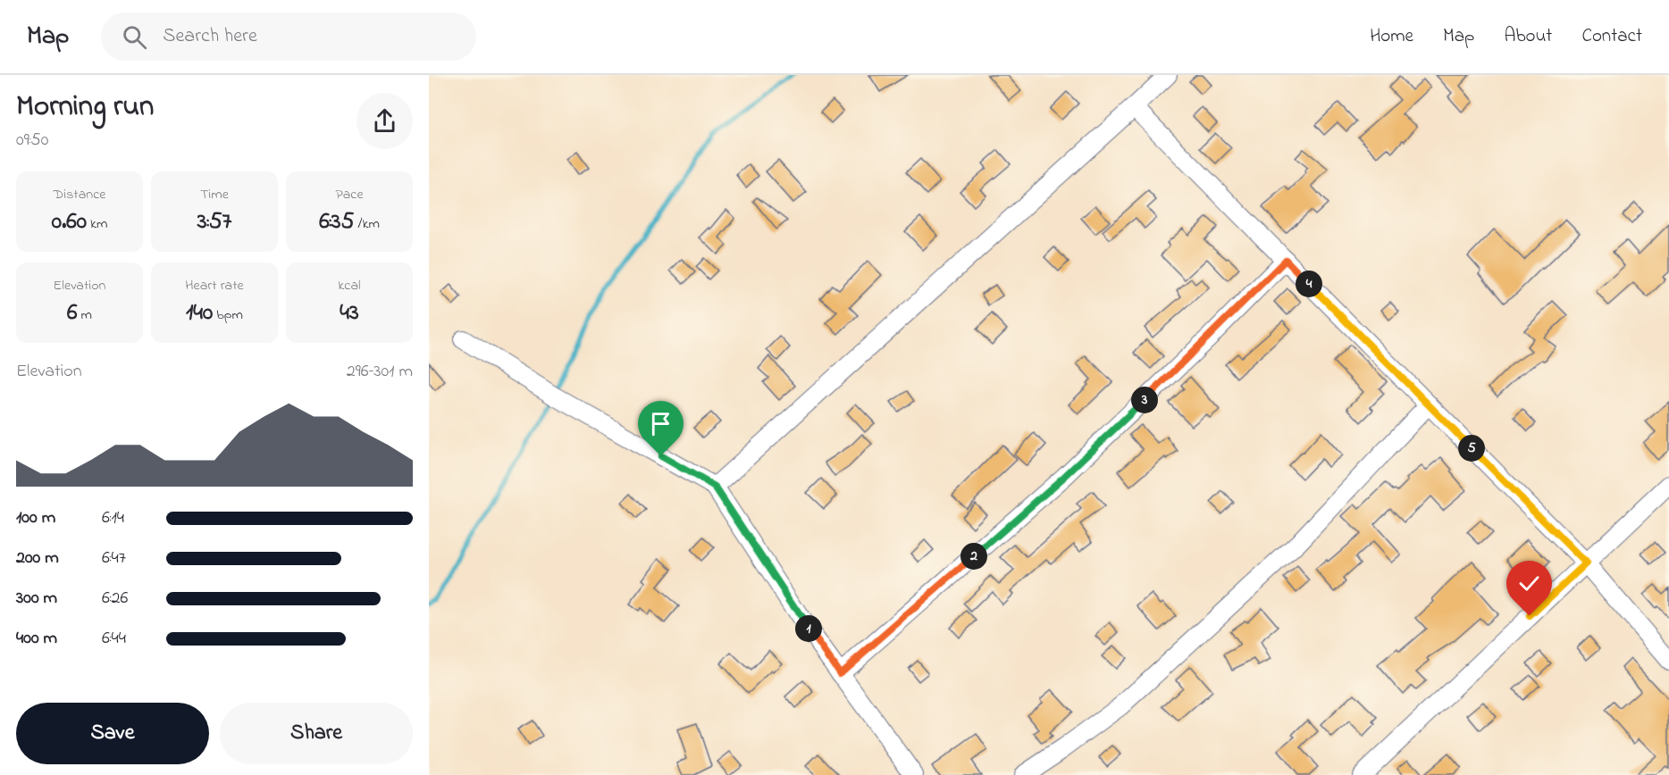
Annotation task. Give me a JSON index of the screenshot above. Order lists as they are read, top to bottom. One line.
{"page":{"header":"Map","search":"Search here","nav":["Home","Map","About","Contact"],"heading":["Morning run","09:50"],"stats":[["Distance","0.60 km"],["Time","3:57"],["Pace","6:35 /km"],["Elevation","6 m"],["Heart rate","140 bpm"],["kcal","43"]],"pins":["4","3","5","2","1"],"chart":["Elevation","296–301 m"],"list":[{"name":"100 m","note":"6:14"},{"name":"200 m","note":"6:47"},{"name":"300 m","note":"6:26"},{"name":"400 m","note":"6:44"}],"buttons":["Save","Share"]}}
